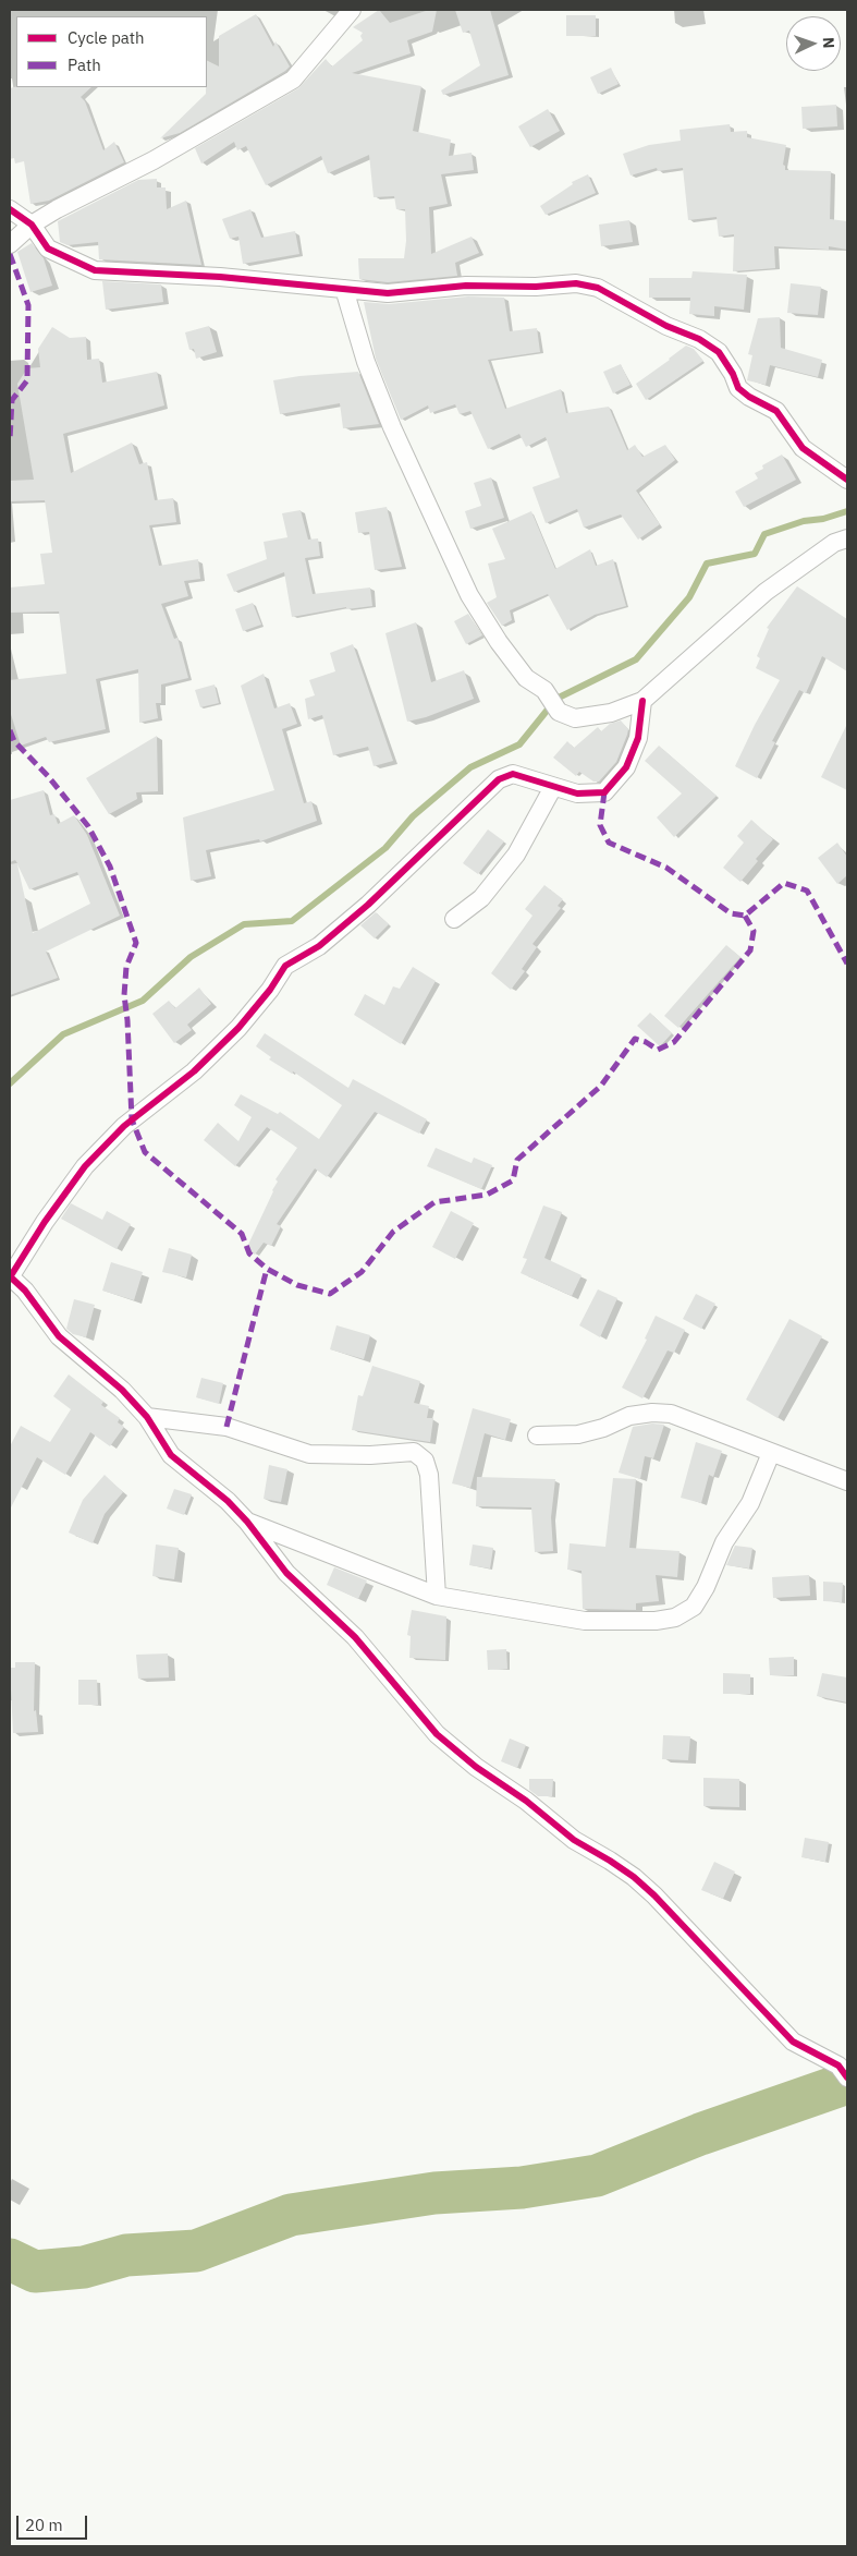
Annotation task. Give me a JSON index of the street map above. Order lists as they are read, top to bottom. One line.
{"legend":["Cycle path","Path"],"scale_bar":"20 m","north":"right"}
